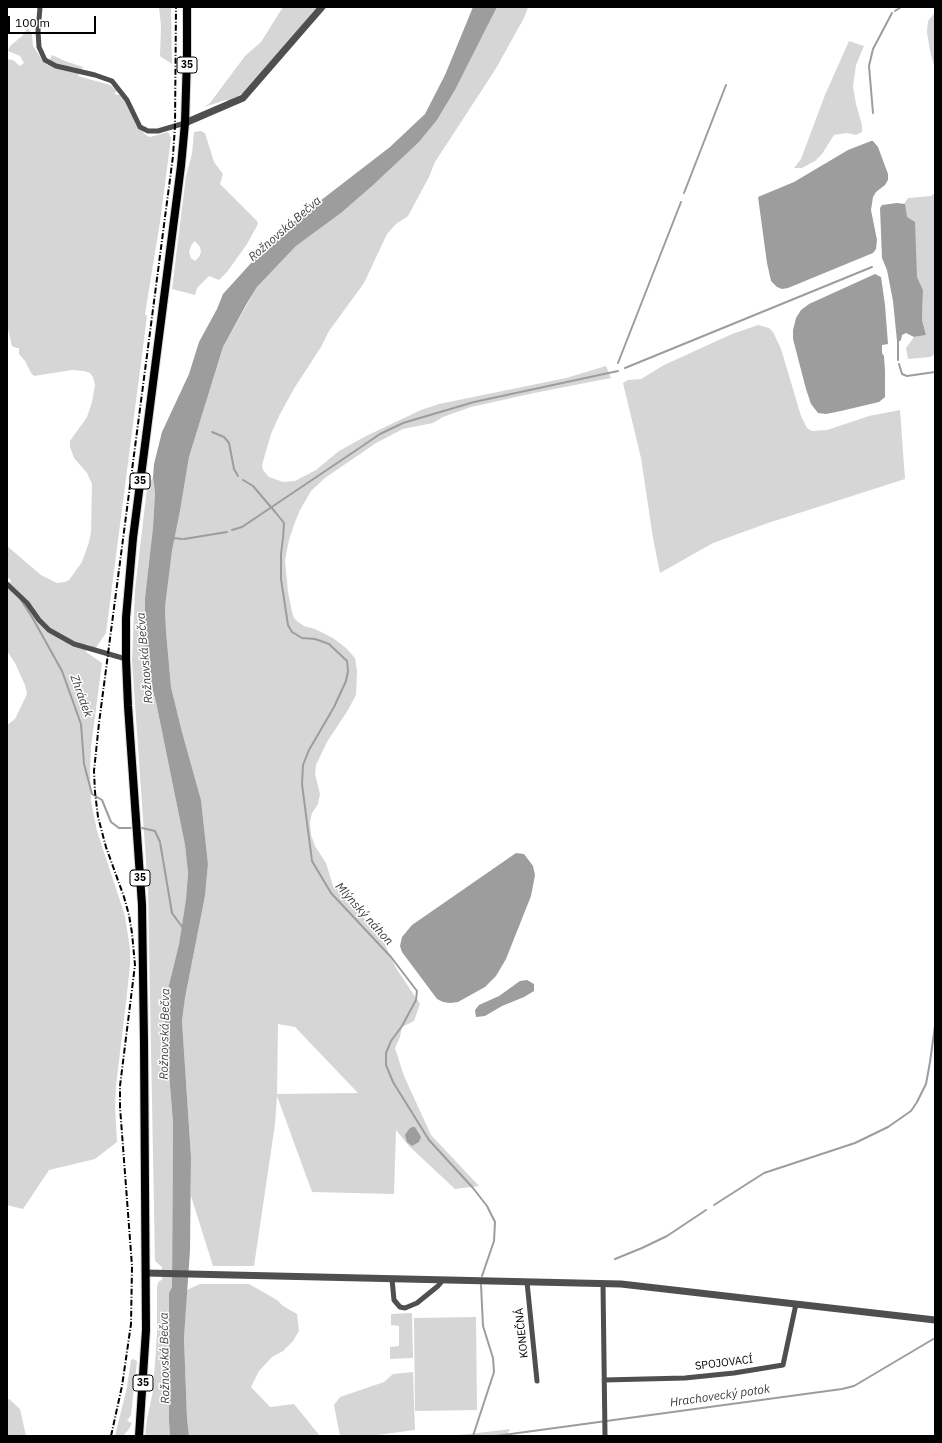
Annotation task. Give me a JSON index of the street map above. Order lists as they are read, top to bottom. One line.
{"streets":{"main road":["35"],"street":["KONEČNÁ","SPOJOVACÍ"]},"water":["Rožnovská Bečva","Zhrádek","Mlýnský náhon","Hrachovecký potok"],"scale_bar":"100 m"}
